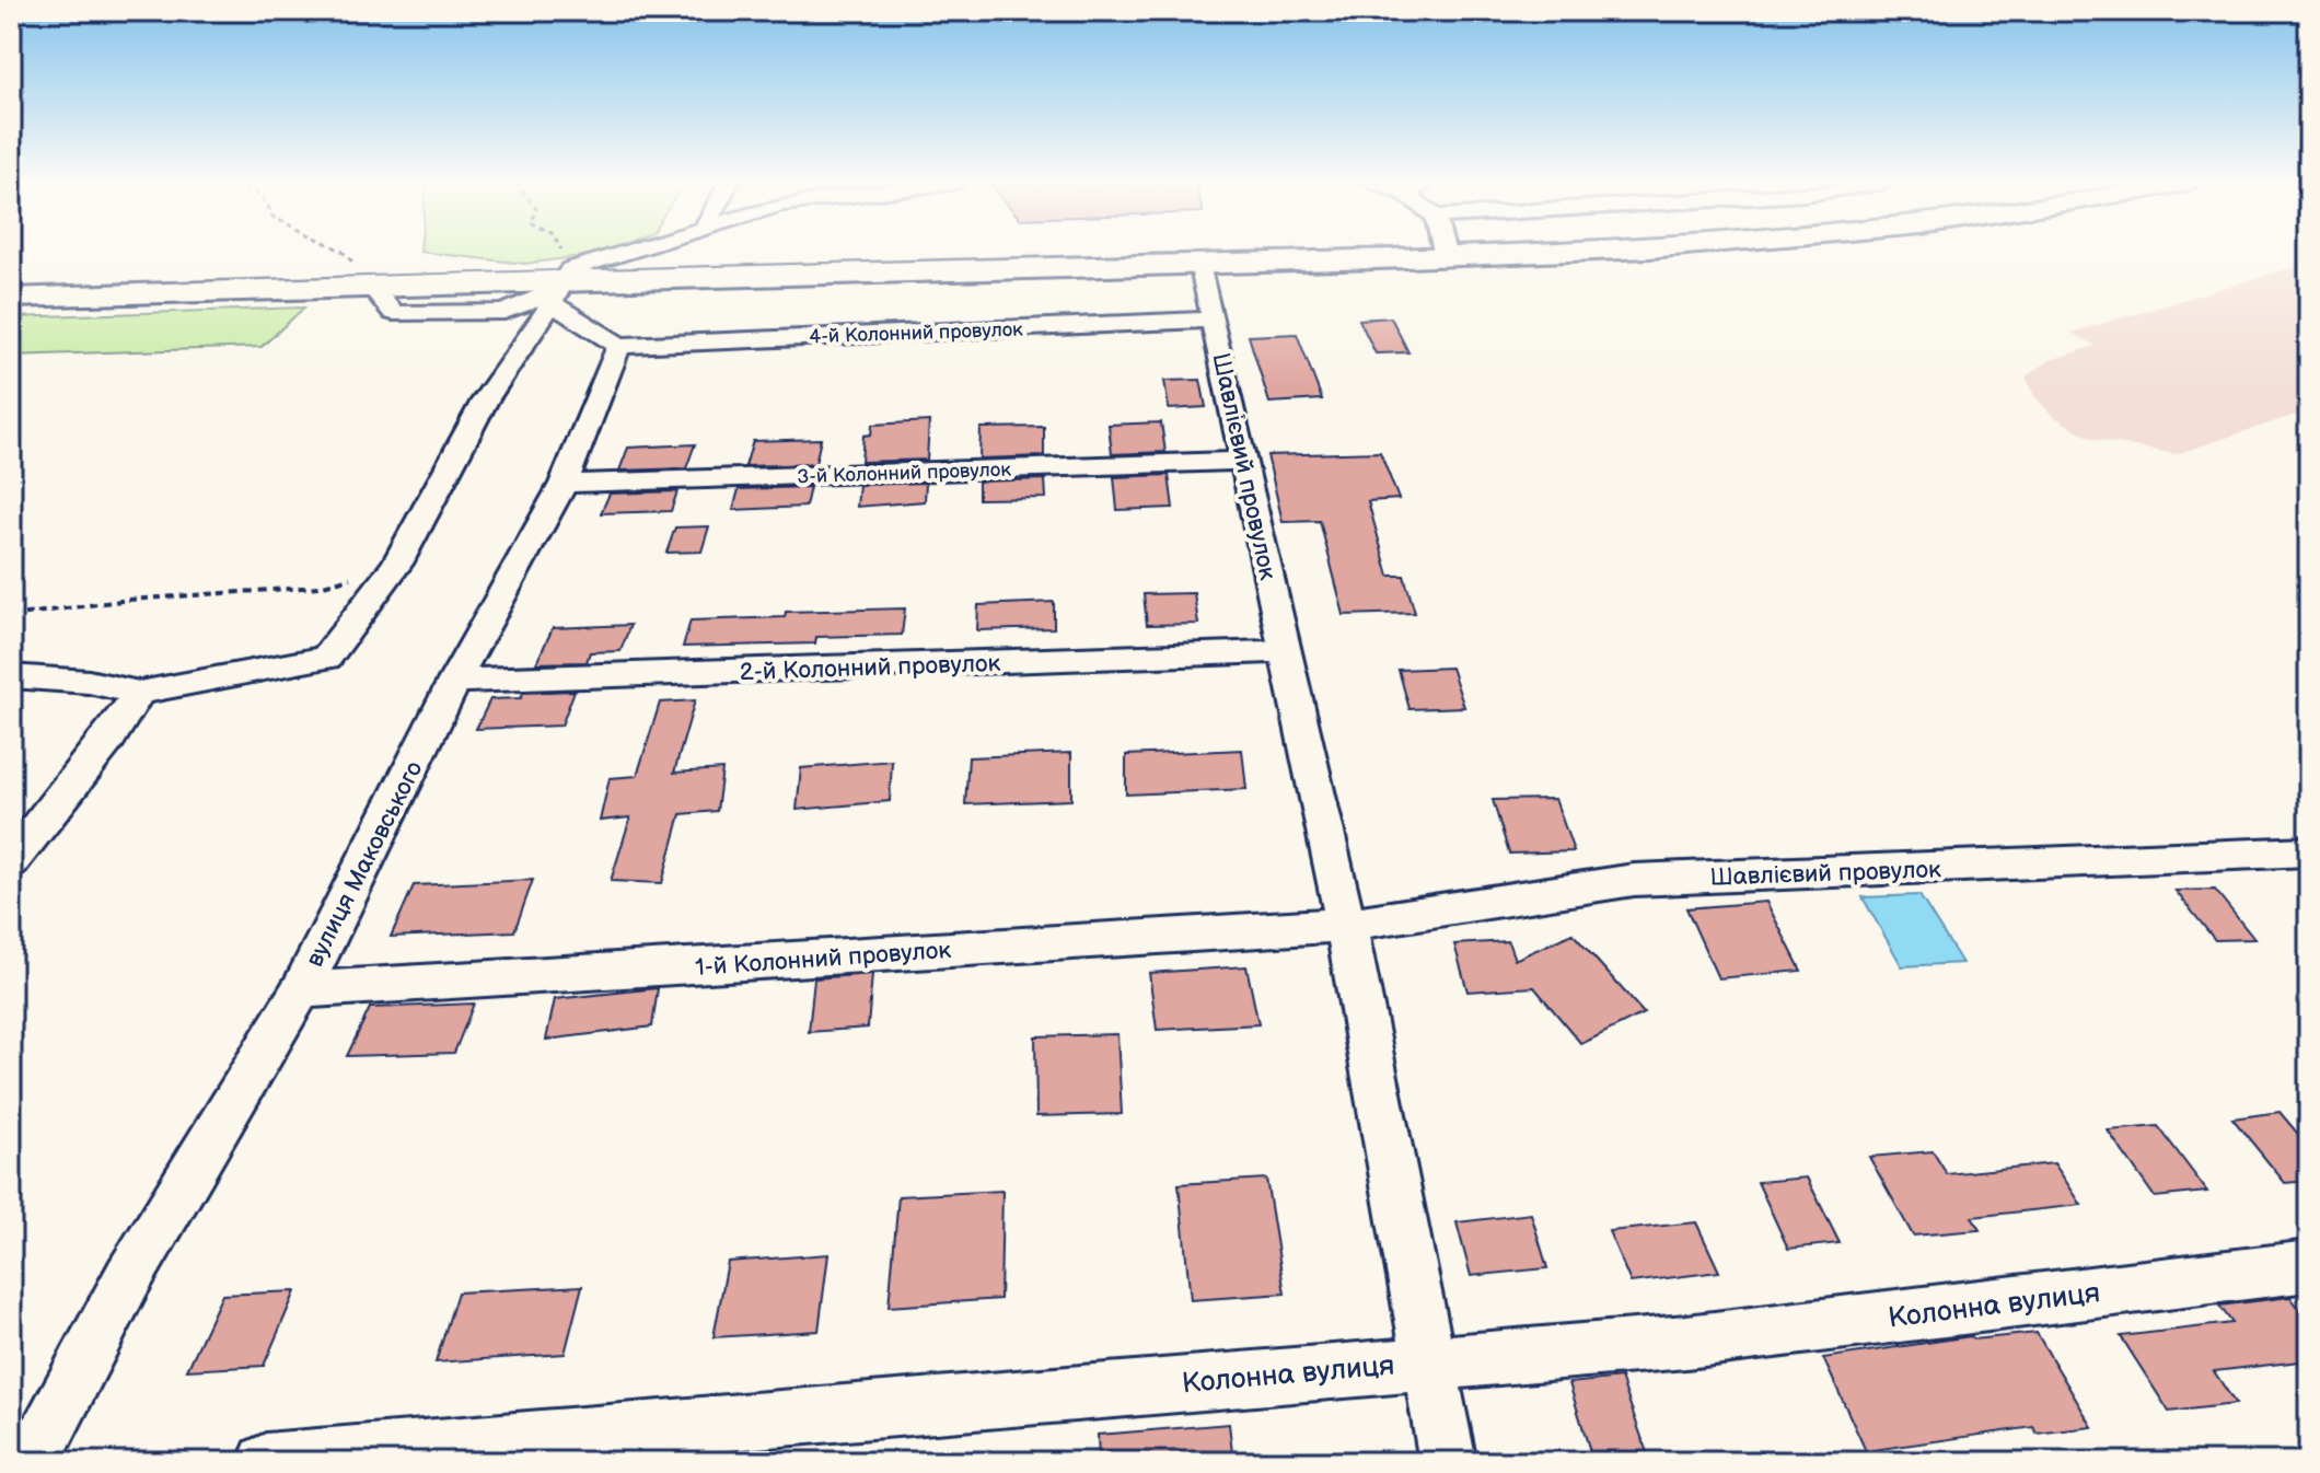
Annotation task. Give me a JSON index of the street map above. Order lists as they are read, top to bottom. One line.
{"streets":{"street":["4-й Колонний провулок","Шавлієвий провулок","3-й Колонний провулок","2-й Колонний провулок","вулиця Маковського","1-й Колонний провулок","Колонна вулиця"]},"crossings":[["4-й Колонний провулок","Шавлієвий провулок"],["4-й Колонний провулок","вулиця Маковського"],["Шавлієвий провулок","3-й Колонний провулок"],["Шавлієвий провулок","2-й Колонний провулок"],["Шавлієвий провулок","1-й Колонний провулок"],["Шавлієвий провулок","Колонна вулиця"],["3-й Колонний провулок","вулиця Маковського"],["2-й Колонний провулок","вулиця Маковського"],["вулиця Маковського","1-й Колонний провулок"]]}
